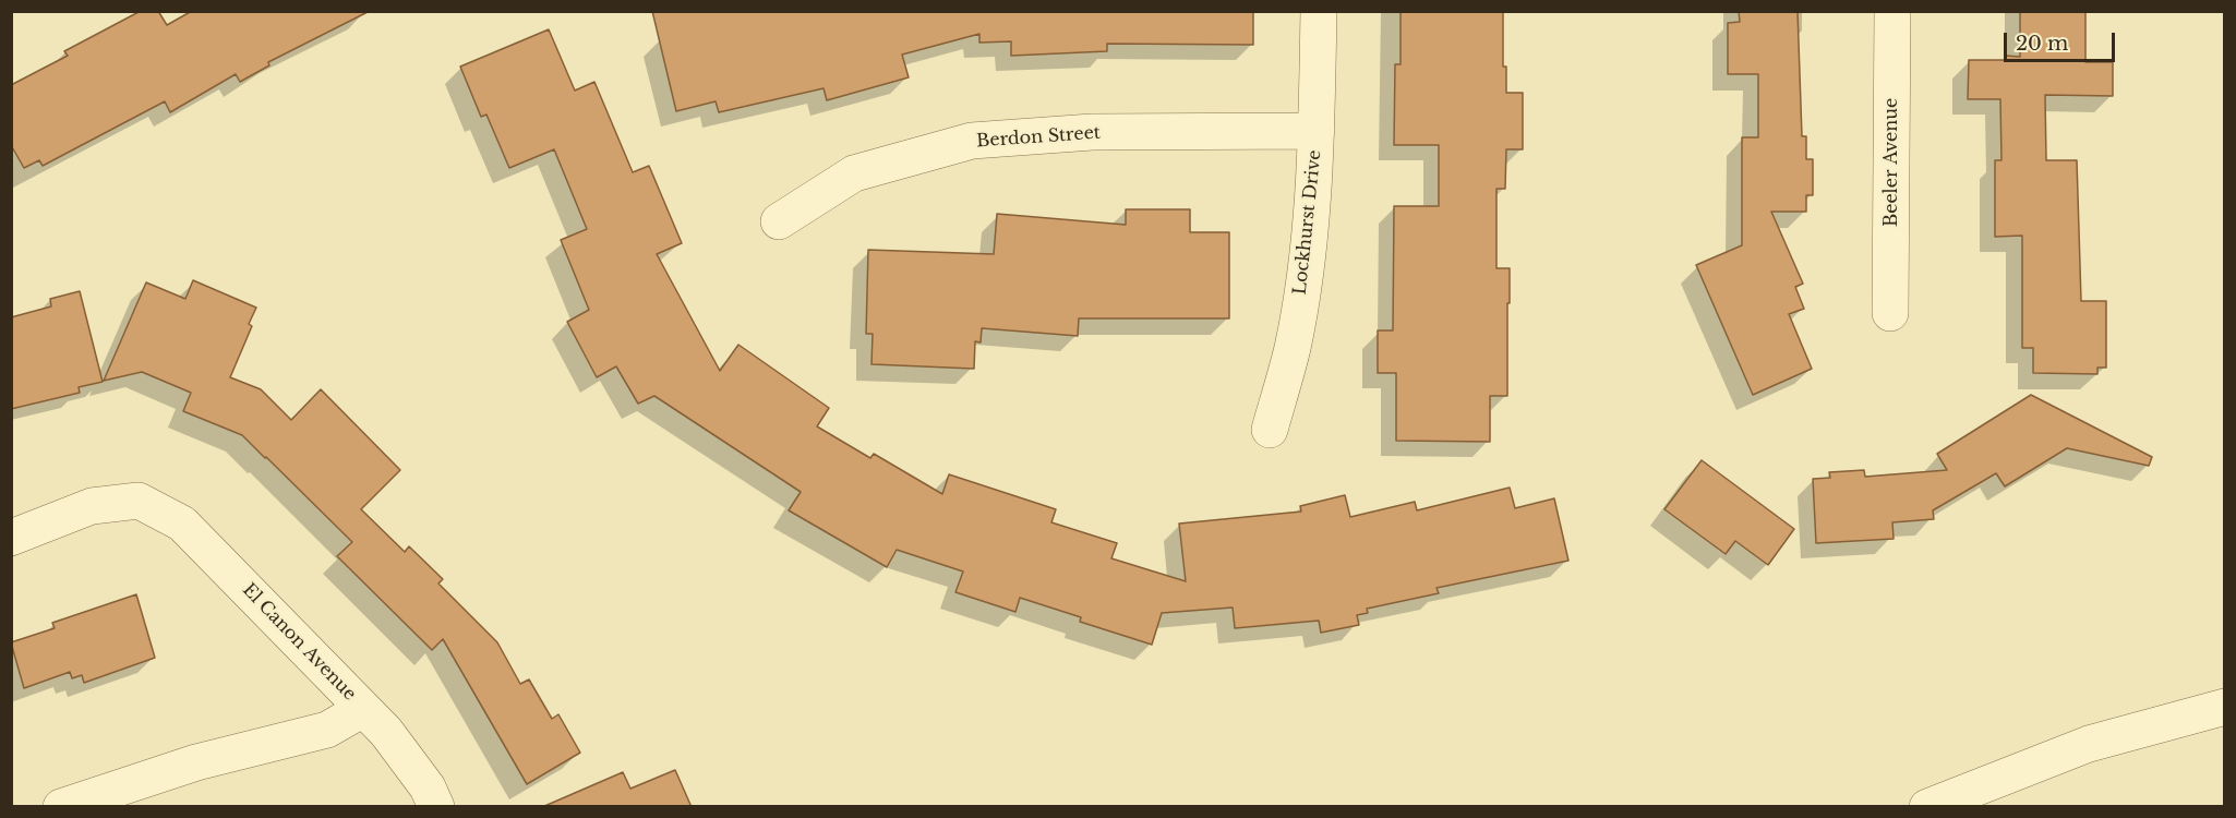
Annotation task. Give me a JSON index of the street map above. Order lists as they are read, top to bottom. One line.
{"streets":{"street":["Berdon Street","Beeler Avenue","Lockhurst Drive","El Canon Avenue"]},"crossings":[["Berdon Street","Lockhurst Drive"]],"scale_bar":"20 m"}
